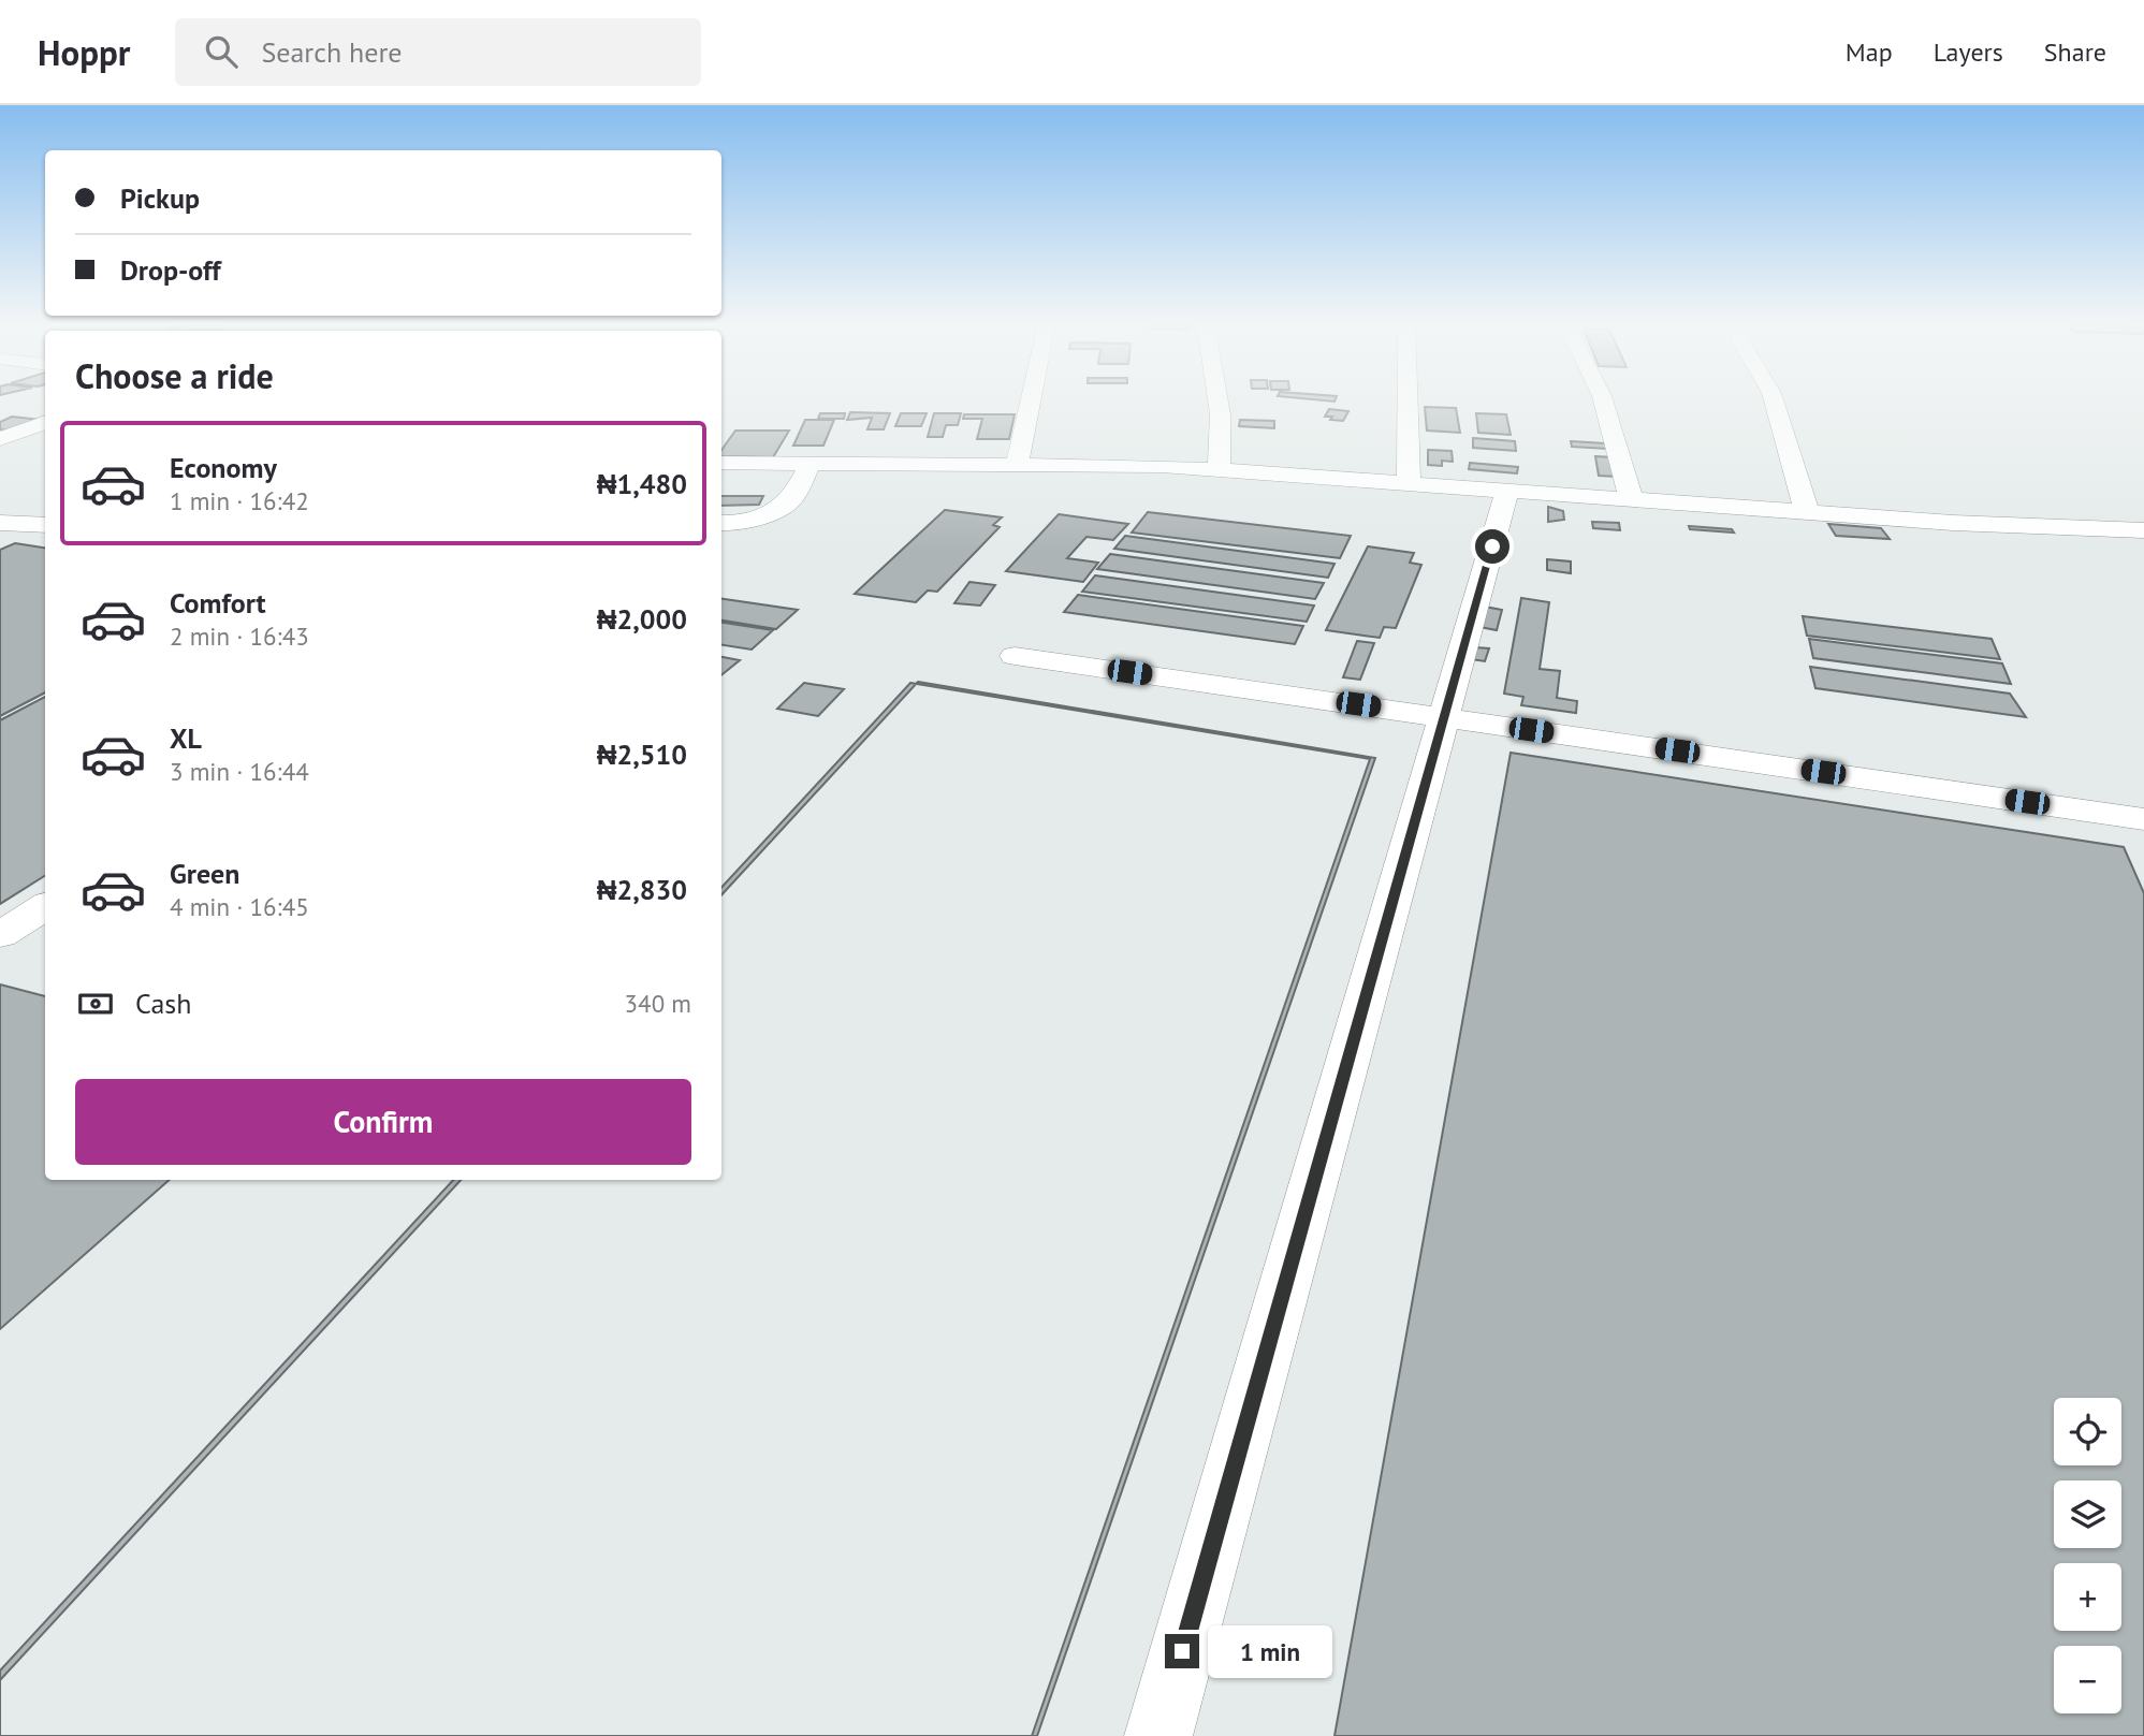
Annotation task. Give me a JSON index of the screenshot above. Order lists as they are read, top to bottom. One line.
{"page":{"header":"Hoppr","search":"Search here","nav":["Map","Layers","Share"],"banner":["Pickup","Drop-off"],"heading":"Choose a ride","list":[{"name":"Economy","note":"1 min · 16:42","value":"₦1,480"},{"name":"Comfort","note":"2 min · 16:43","value":"₦2,000"},{"name":"XL","note":"3 min · 16:44","value":"₦2,510"},{"name":"Green","note":"4 min · 16:45","value":"₦2,830"}],"pay":["Cash","340 m"],"buttons":"Confirm","map_buttons":["+","−"],"bubble":"1 min"}}
